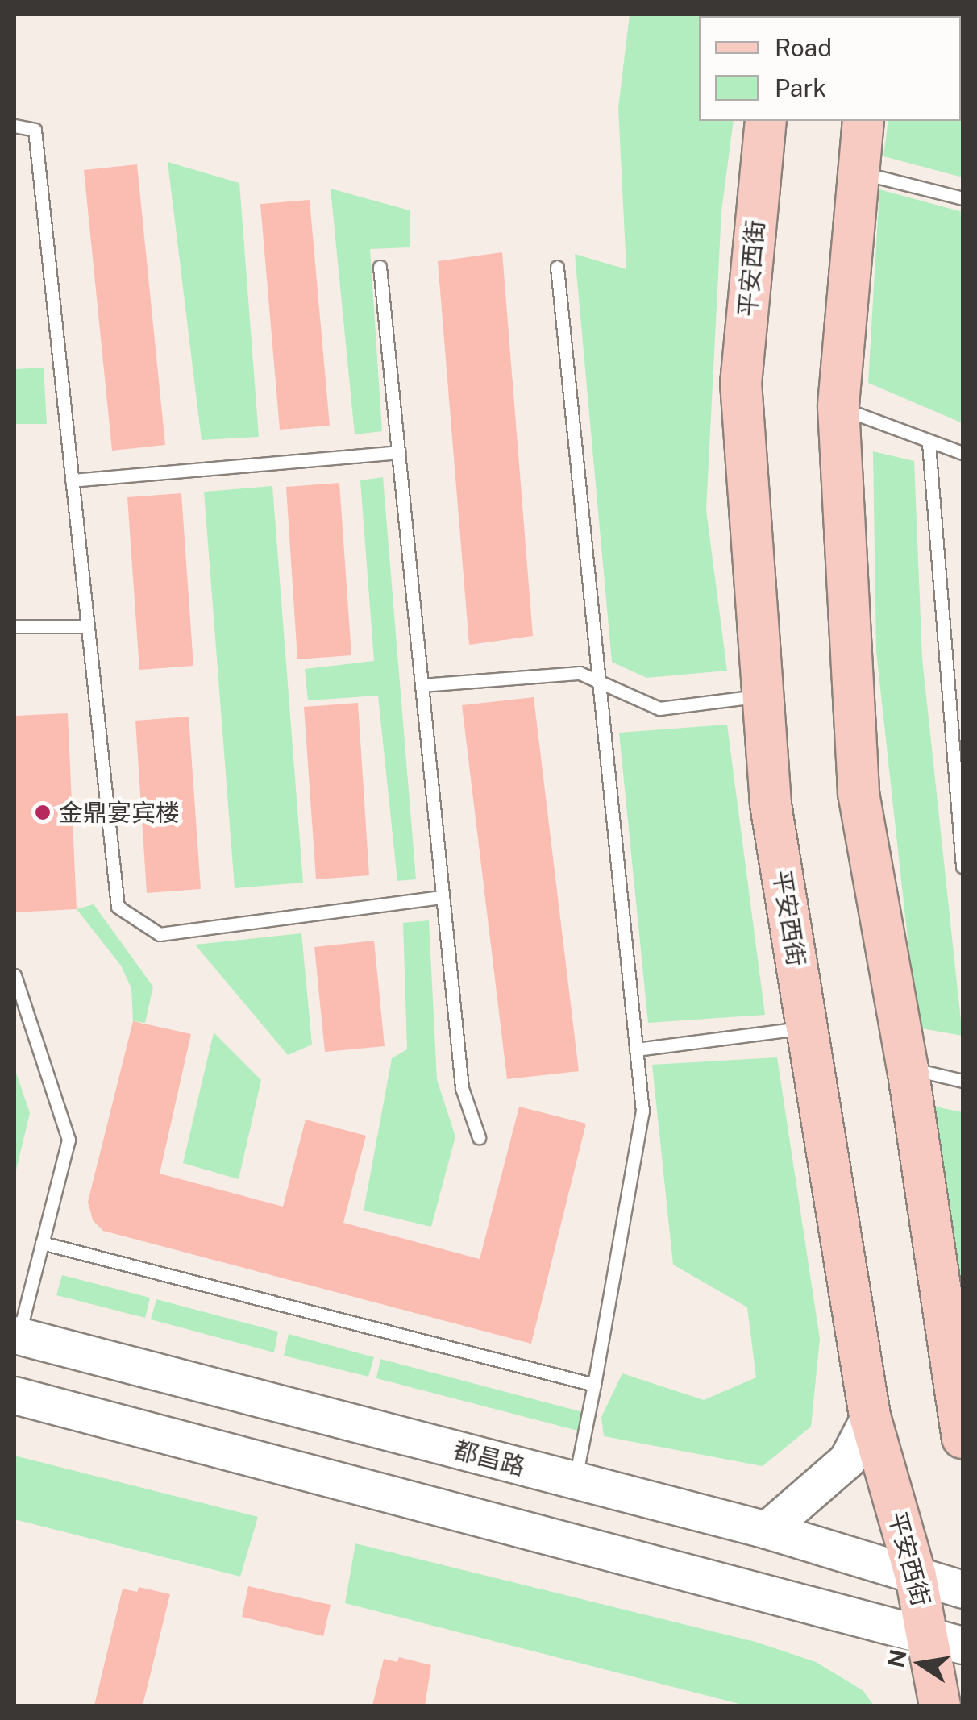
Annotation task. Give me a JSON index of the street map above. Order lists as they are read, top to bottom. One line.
{"streets":{"main road":["平安西街","都昌路"]},"crossings":[["平安西街","都昌路"]],"places":["金鼎宴宾楼"],"legend":["Road","Park"],"north":"left"}
